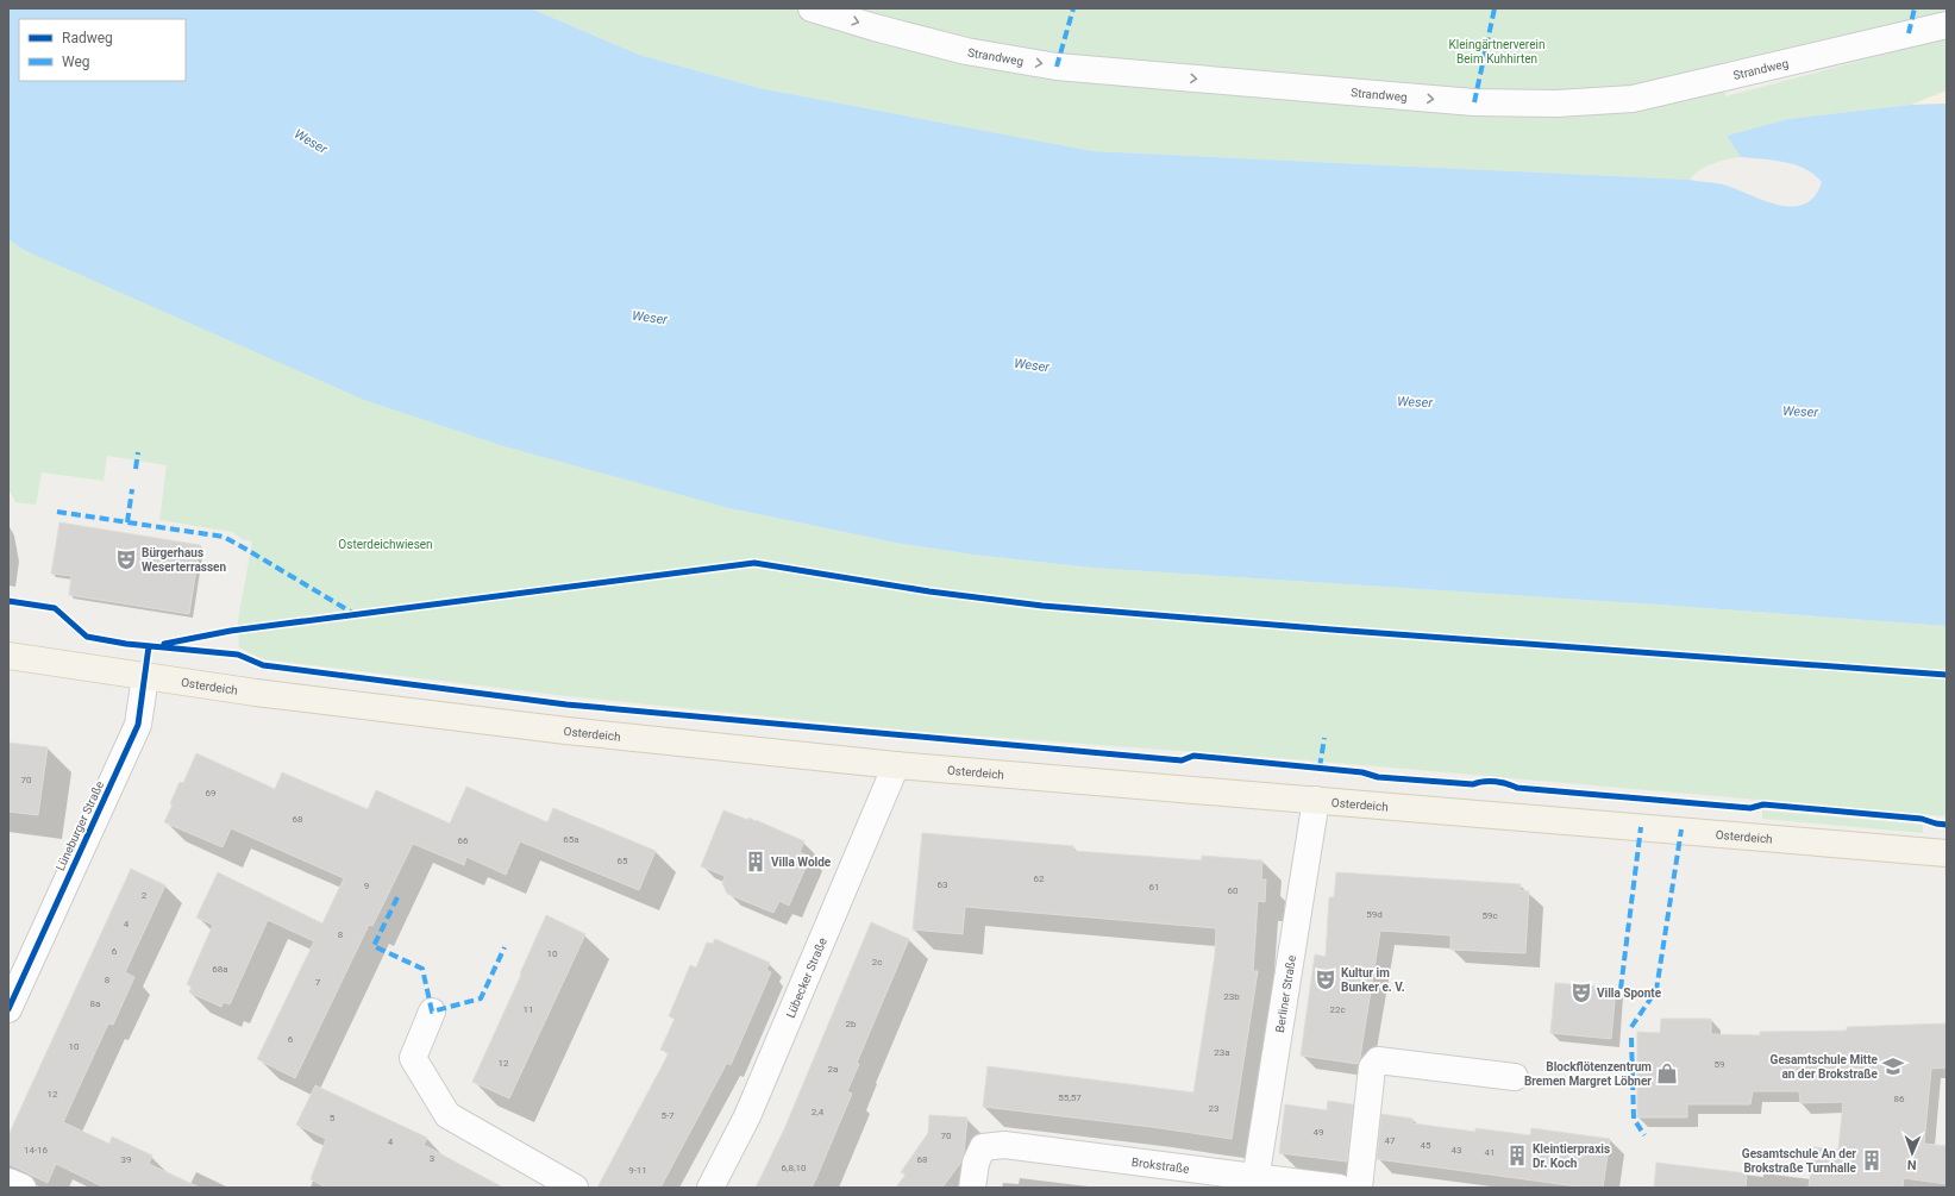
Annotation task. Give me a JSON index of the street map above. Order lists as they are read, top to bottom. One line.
{"streets":{"main road":["Osterdeich"],"street":["Strandweg","Lüneburger Straße","Lübecker Straße","Berliner Straße","Brokstraße"]},"crossings":[["Osterdeich","Lüneburger Straße"],["Osterdeich","Lübecker Straße"],["Osterdeich","Berliner Straße"],["Berliner Straße","Brokstraße"]],"one_way":["Strandweg"],"water":["Weser"],"parks":["Kleingärtnerverein Beim Kuhhirten","Osterdeichwiesen"],"places":{"theatre":["Bürgerhaus Weserterrassen","Kultur im Bunker e. V.","Villa Sponte"],"building":["Villa Wolde","Kleintierpraxis Dr. Koch","Gesamtschule An der Brokstraße Turnhalle"],"school or university":["Gesamtschule Mitte an der Brokstraße"],"shop":["Blockflötenzentrum Bremen Margret Löbner"]},"house_numbers":["70","69","68","65a","66","65","62","63","9","61","60","2","59d","59c","4","8","6","10","2c","68a","8","7","23b","8a","11","22c","2b","6","10","23a","12","59","2a","12","55,57","86","23","2,4","5-7","5","49","70","47","4","45","14-16","43","41","3","39","68","6,8,10","9-11"],"legend":["Radweg","Weg"],"north":"bottom"}
